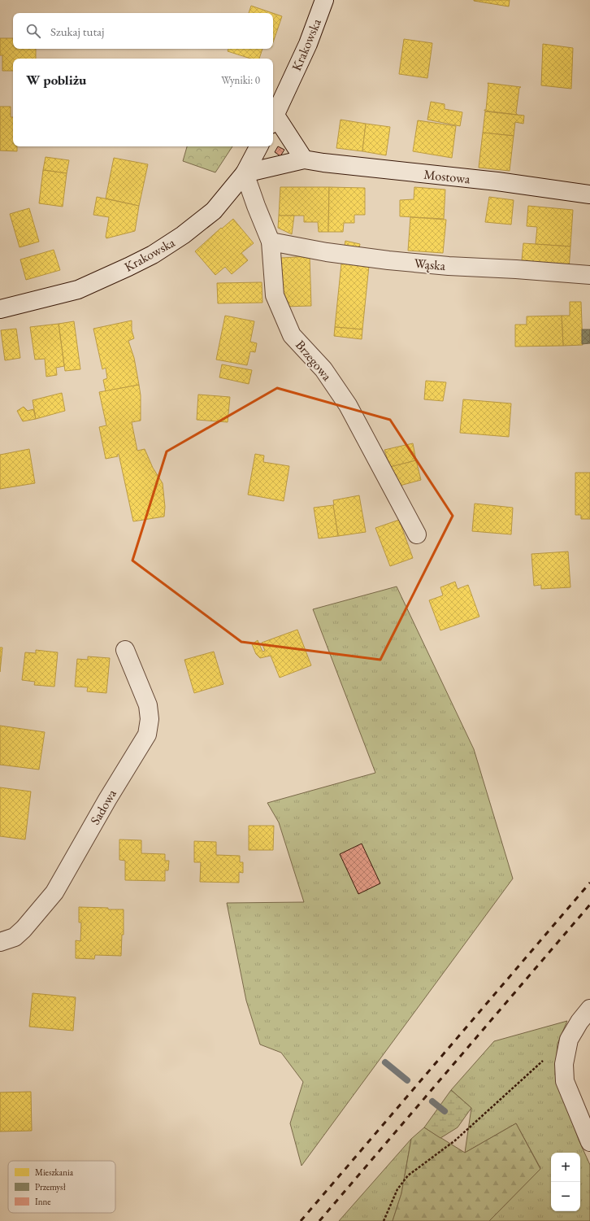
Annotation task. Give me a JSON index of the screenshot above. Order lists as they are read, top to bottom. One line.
{"streets":{"street":["Krakowska","Mostowa","Wąska","Brzegowa","Sadowa"]},"crossings":[["Krakowska","Mostowa"],["Krakowska","Brzegowa"],["Mostowa","Brzegowa"],["Wąska","Brzegowa"]],"legend":["Mieszkania","Przemysł","Inne"],"page":{"search":"Szukaj tutaj","heading":["W pobliżu","Wyniki: 0"],"map_buttons":["+","−"]}}
